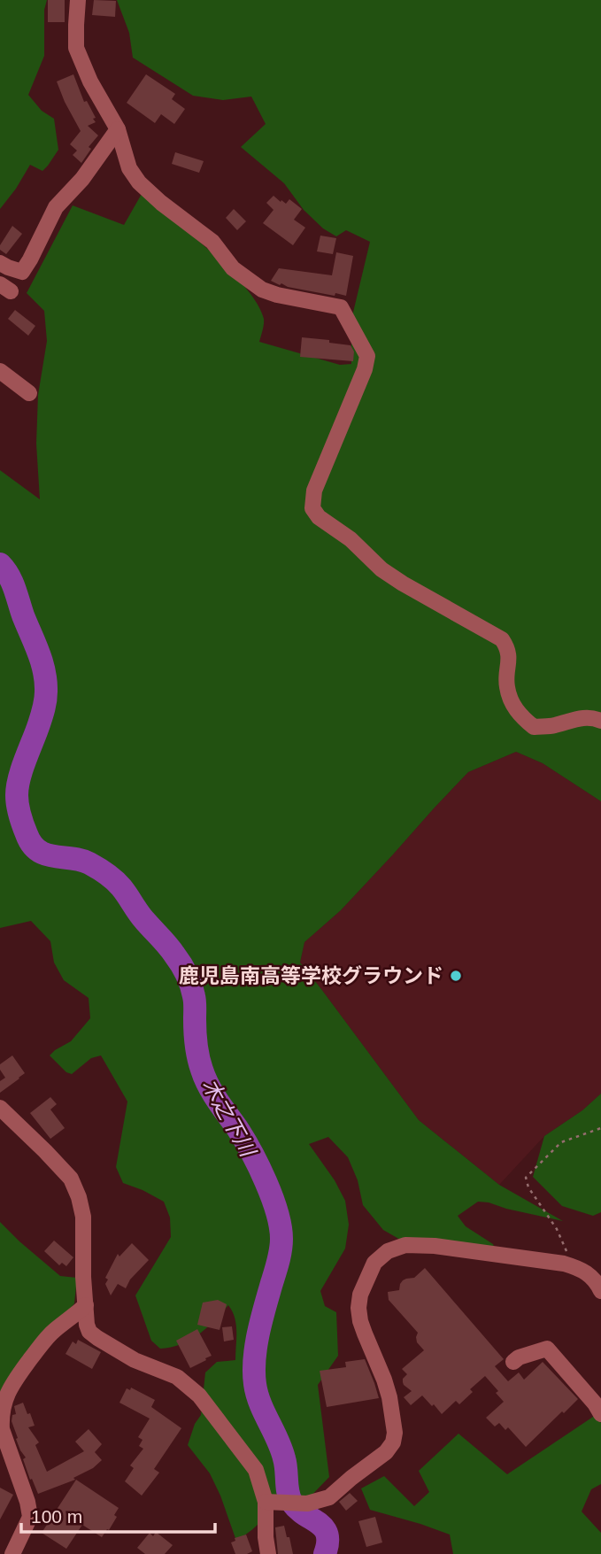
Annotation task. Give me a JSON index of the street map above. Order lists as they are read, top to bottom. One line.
{"water":["木之下川"],"places":["鹿児島南高等学校グラウンド"],"scale_bar":"100 m"}
